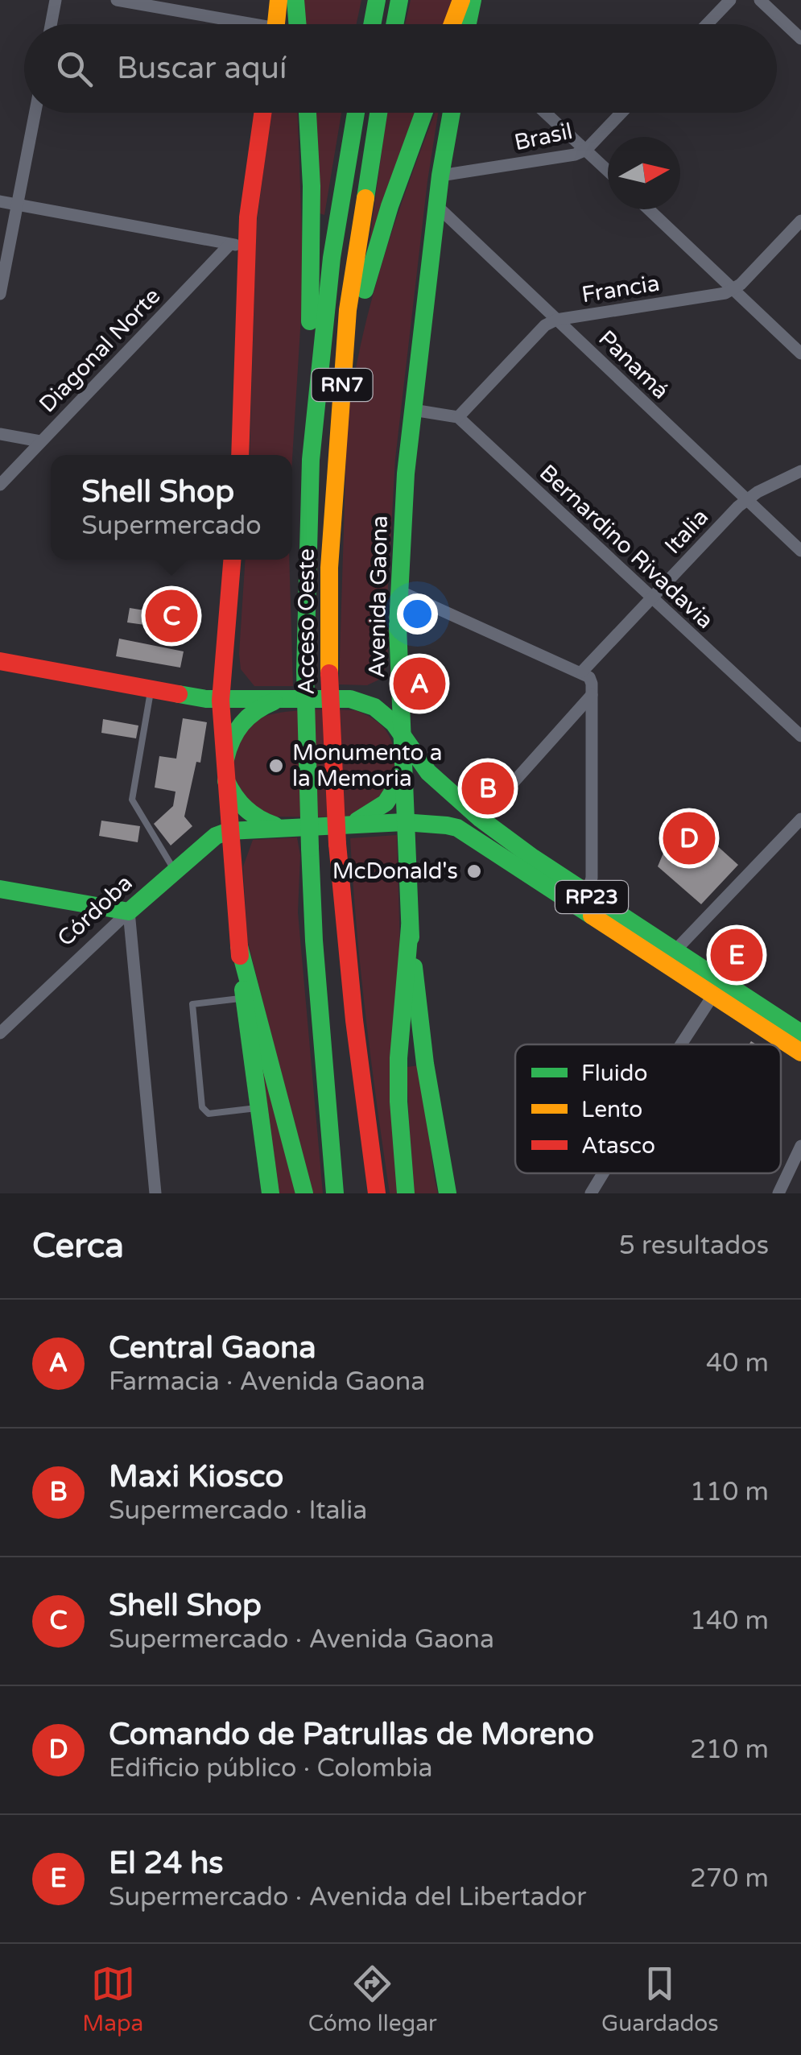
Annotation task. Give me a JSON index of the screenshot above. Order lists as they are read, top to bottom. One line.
{"streets":{"main road":["RN7","Avenida Gaona","Acceso Oeste","RP23","Córdoba"],"street":["Brasil","Francia","Diagonal Norte","Panamá","Italia","Bernardino Rivadavia"]},"crossings":[["Brasil","Avenida Gaona"],["Francia","Panamá"],["Francia","Bernardino Rivadavia"],["Panamá","Italia"],["Panamá","Avenida Gaona"],["Italia","Bernardino Rivadavia"],["Avenida Gaona","RP23"],["RP23","Córdoba"]],"places":["Monumento a la Memoria","McDonald's"],"legend":["Fluido","Lento","Atasco"],"north":"right","page":{"search":"Buscar aquí","popup":["Shell Shop","Supermercado"],"pins":["C","A","B","D","E"],"heading":["Cerca","5 resultados"],"list":[{"mark":"A","name":"Central Gaona","note":"Farmacia · Avenida Gaona","value":"40 m"},{"mark":"B","name":"Maxi Kiosco","note":"Supermercado · Italia","value":"110 m"},{"mark":"C","name":"Shell Shop","note":"Supermercado · Avenida Gaona","value":"140 m"},{"mark":"D","name":"Comando de Patrullas de Moreno","note":"Edificio público · Colombia","value":"210 m"},{"mark":"E","name":"El 24 hs","note":"Supermercado · Avenida del Libertador","value":"270 m"}],"nav":["Mapa","Cómo llegar","Guardados"]}}
